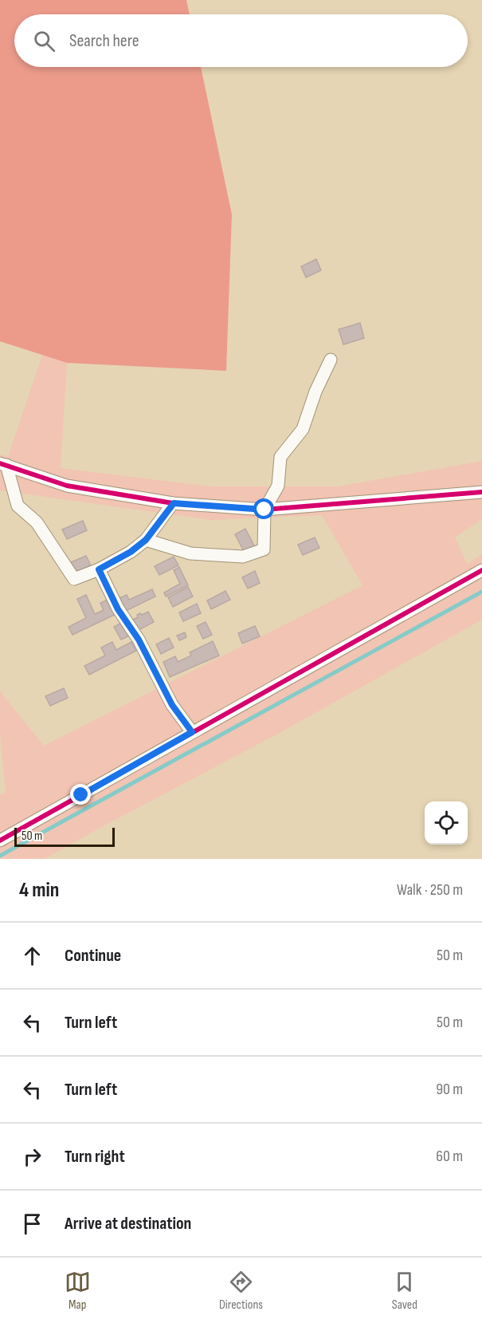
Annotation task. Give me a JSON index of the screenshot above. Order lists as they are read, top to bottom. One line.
{"scale_bar":"50 m","page":{"search":"Search here","scale":"50 m","heading":["4 min","Walk · 250 m"],"list":[["Continue","50 m"],["Turn left","50 m"],["Turn left","90 m"],["Turn right","60 m"],"Arrive at destination"],"nav":["Map","Directions","Saved"]}}
